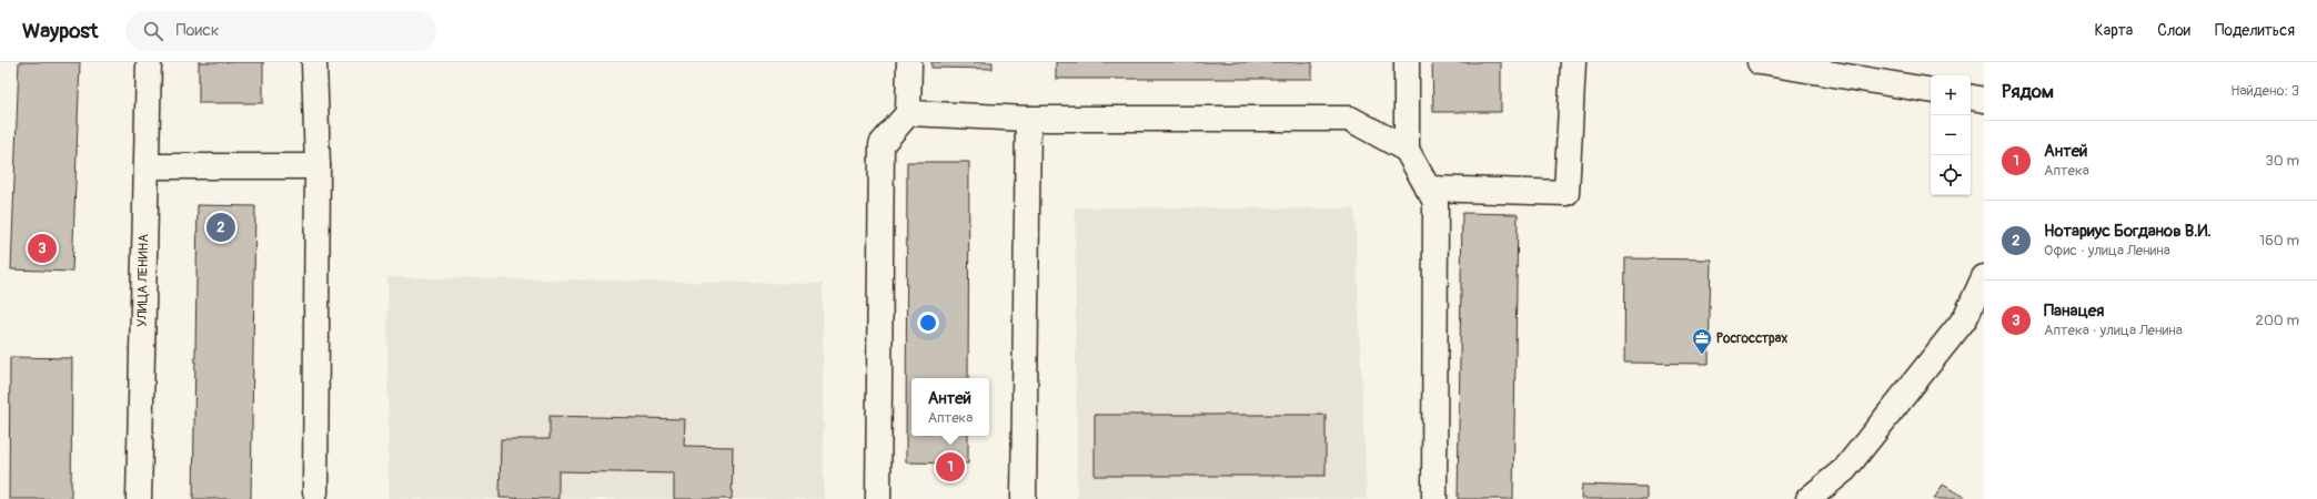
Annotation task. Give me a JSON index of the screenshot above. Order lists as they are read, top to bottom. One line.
{"streets":{"street":["УЛИЦА ЛЕНИНА"]},"places":{"office":["Росгосстрах"]},"page":{"header":"Waypost","search":"Поиск","nav":["Карта","Слои","Поделиться"],"heading":["Рядом","Найдено: 3"],"map_buttons":["+","−"],"list":[{"mark":"1","name":"Антей","note":"Аптека","value":"30 m"},{"mark":"2","name":"Нотариус Богданов В.И.","note":"Офис · улица Ленина","value":"160 m"},{"mark":"3","name":"Панацея","note":"Аптека · улица Ленина","value":"200 m"}],"pins":["2","3","1"],"popup":["Антей","Аптека"]}}
